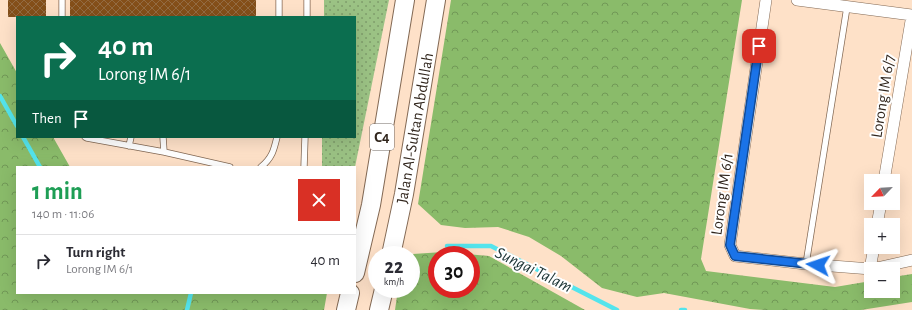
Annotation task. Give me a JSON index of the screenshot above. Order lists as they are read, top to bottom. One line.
{"streets":{"main road":["Jalan Al-Sultan Abdullah","C4"],"street":["Lorong IM 6/7","Lorong IM 6/1"]},"water":["Sungai Talam"],"north":"bottom left","page":{"turn":["40 m","Lorong IM 6/1"],"then":"Then","heading":["1 min","140 m · 11:06"],"map_buttons":["+","−"],"list":[{"name":"Turn right","note":"Lorong IM 6/1","value":"40 m"}],"speed":"22 km/h","limit":"30"}}
